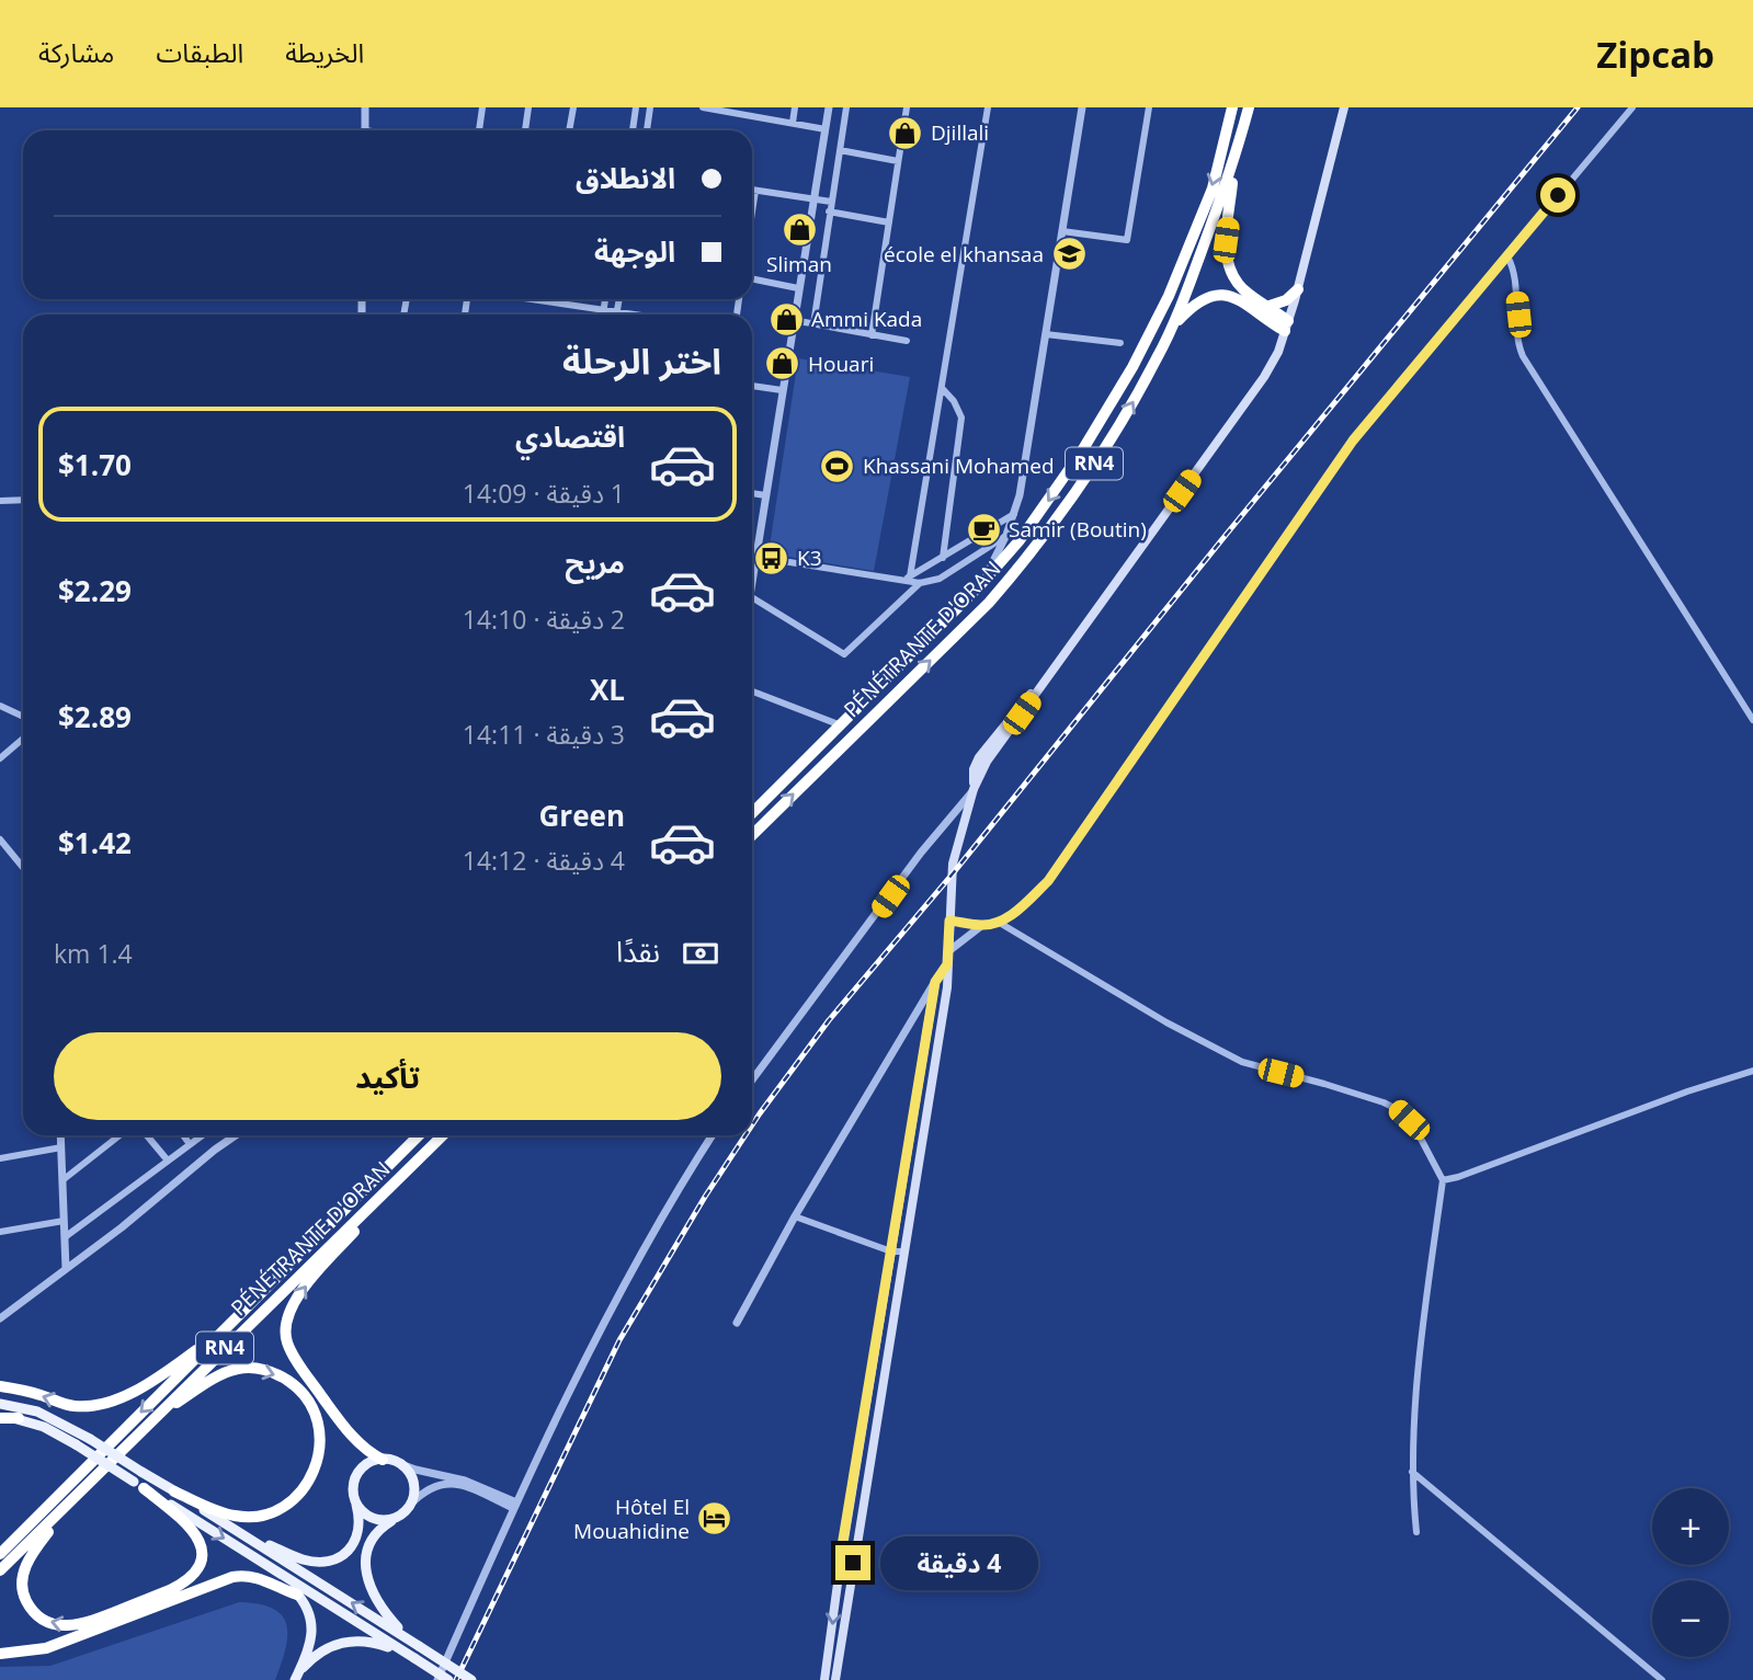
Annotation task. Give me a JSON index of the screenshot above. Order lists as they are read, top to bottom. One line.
{"streets":{"highway":["RN4","PÉNÉTRANTE D'ORAN"]},"places":{"shop":["Djillali","Sliman","Ammi Kada","Houari"],"school or university":["école el khansaa"],"sports":["Khassani Mohamed"],"cafe":["Samir (Boutin)"],"bus stop":["K3"],"hotel":["Hôtel El Mouahidine"]},"page":{"header":"Zipcab","nav":["الخريطة","الطبقات","مشاركة"],"banner":["الانطلاق","الوجهة"],"heading":"اختر الرحلة","list":[{"name":"اقتصادي","note":"1 دقيقة · 14:09","value":"$1.70"},{"name":"مريح","note":"2 دقيقة · 14:10","value":"$2.29"},{"name":"XL","note":"3 دقيقة · 14:11","value":"$2.89"},{"name":"Green","note":"4 دقيقة · 14:12","value":"$1.42"}],"pay":["نقدًا","1.4 km"],"buttons":"تأكيد","map_buttons":["+","−"],"bubble":"4 دقيقة"}}
